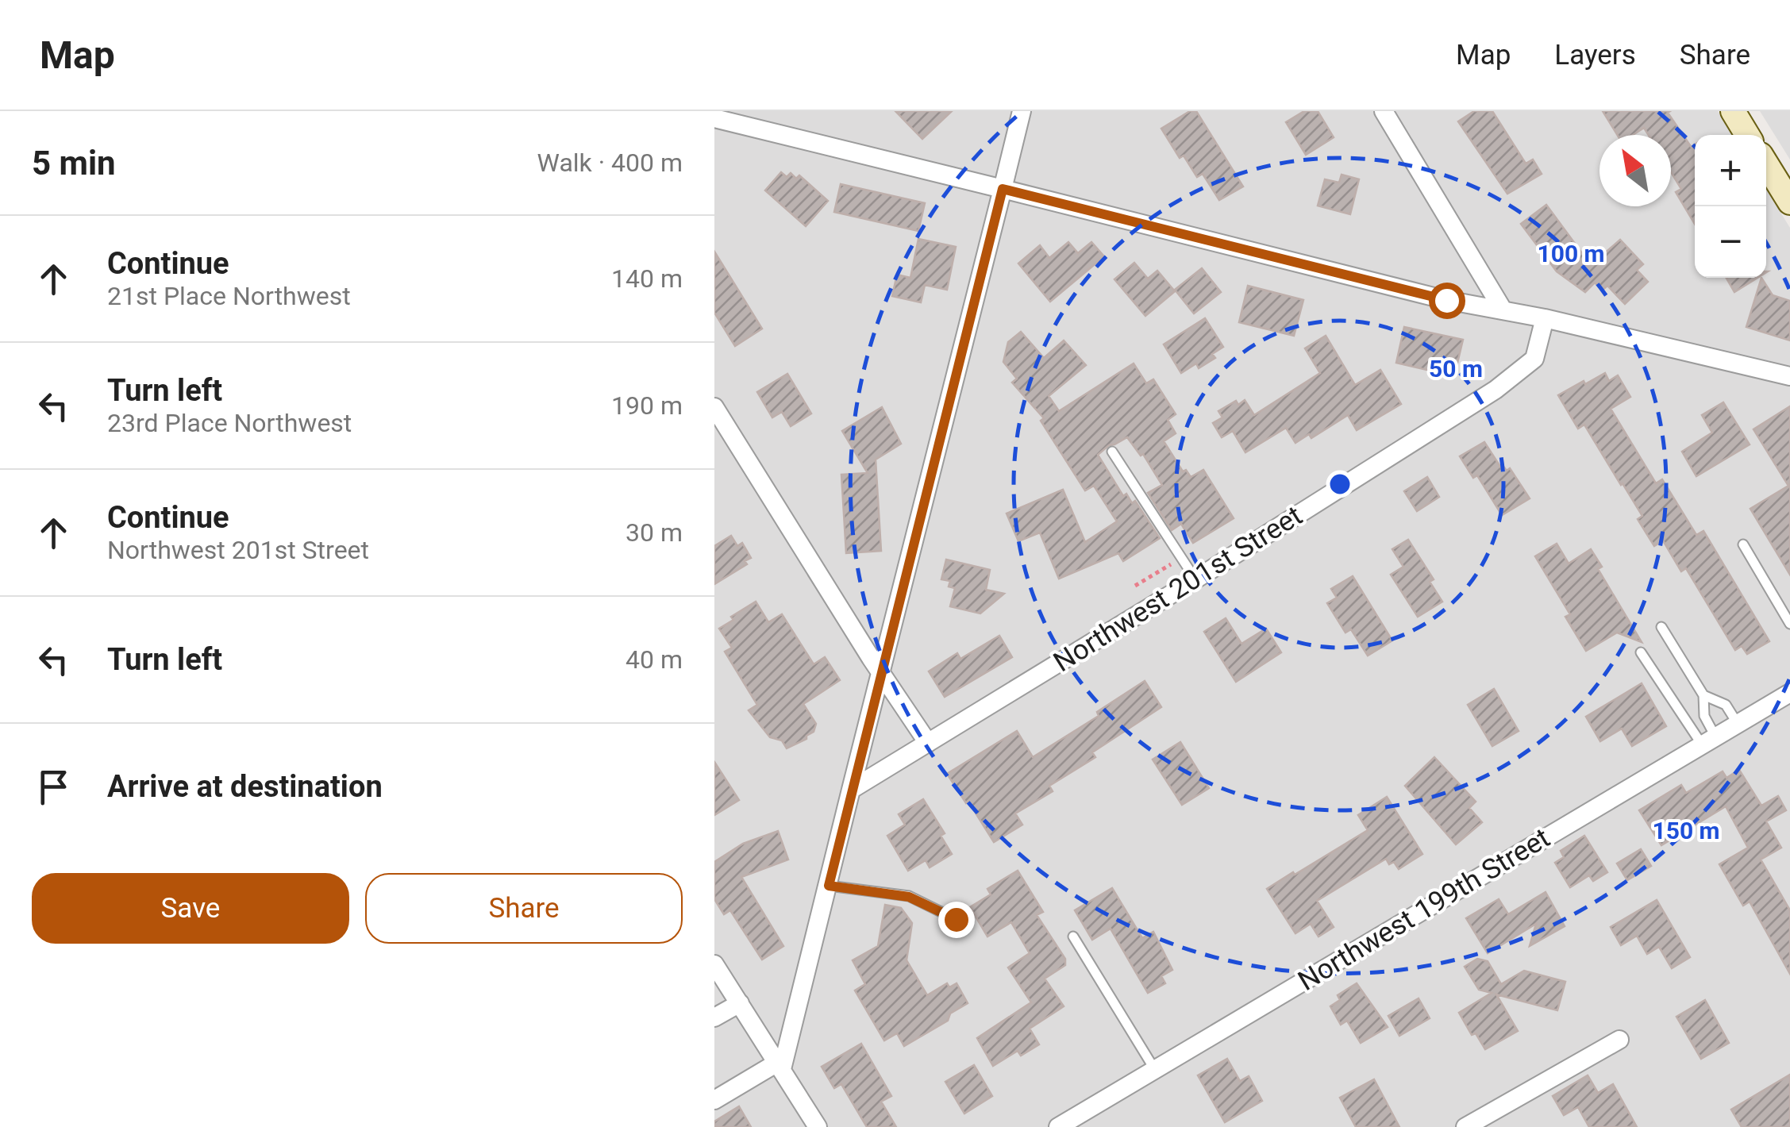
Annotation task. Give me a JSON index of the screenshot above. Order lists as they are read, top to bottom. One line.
{"streets":{"street":["Northwest 201st Street","Northwest 199th Street"]},"north":"top left","page":{"header":"Map","nav":["Map","Layers","Share"],"heading":["5 min","Walk · 400 m"],"map_buttons":["+","−"],"list":[["Continue","21st Place Northwest","140 m"],["Turn left","23rd Place Northwest","190 m"],["Continue","Northwest 201st Street","30 m"],["Turn left","40 m"],"Arrive at destination"],"buttons":["Save","Share"]},"rings":["100 m","50 m","150 m"]}
